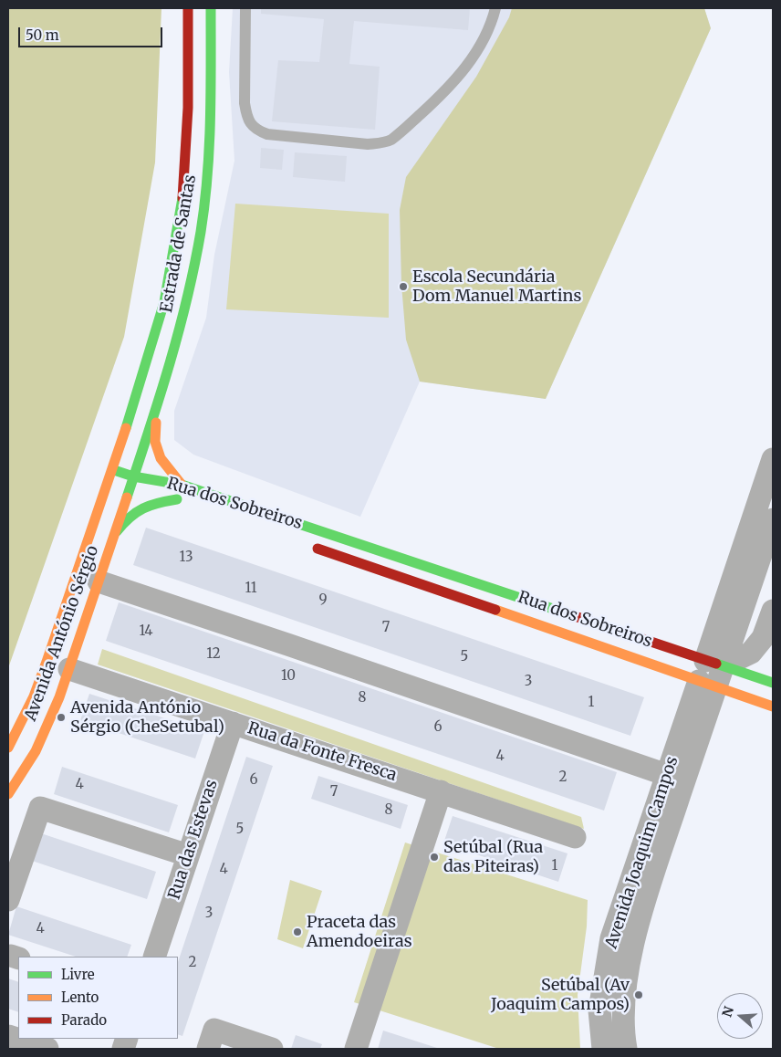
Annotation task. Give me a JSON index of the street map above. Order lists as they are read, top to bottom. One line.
{"streets":{"main road":["Estrada de Santas","Rua dos Sobreiros","Avenida António Sérgio"],"street":["Rua da Fonte Fresca","Rua das Estevas","Avenida Joaquim Campos"]},"crossings":[["Estrada de Santas","Rua dos Sobreiros"],["Estrada de Santas","Avenida António Sérgio"],["Rua dos Sobreiros","Avenida António Sérgio"],["Rua dos Sobreiros","Avenida Joaquim Campos"],["Avenida António Sérgio","Rua da Fonte Fresca"],["Rua da Fonte Fresca","Rua das Estevas"]],"places":["Escola Secundária Dom Manuel Martins","Avenida António Sérgio (CheSetubal)","Setúbal (Rua das Piteiras)","Praceta das Amendoeiras","Setúbal (Av Joaquim Campos)"],"house_numbers":["13","11","9","7","14","12","5","10","3","8","1","6","4","2","6","4","7","8","5","1","4","3","4","2"],"legend":["Livre","Lento","Parado"],"scale_bar":"50 m","north":"left"}
